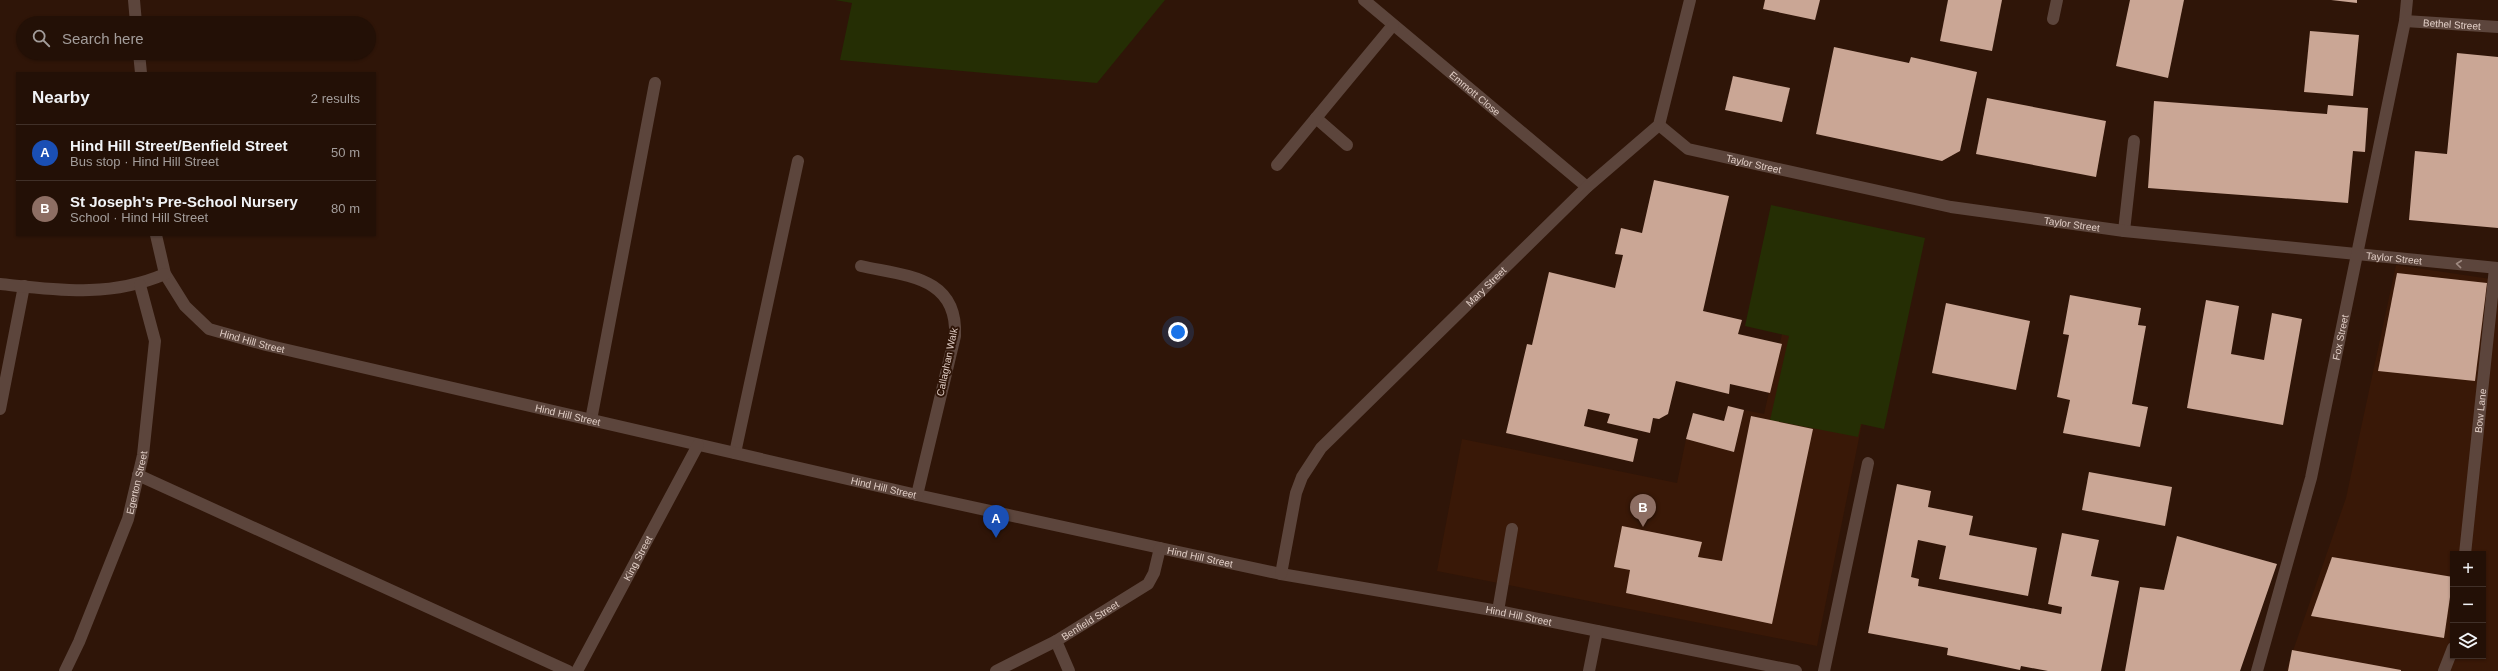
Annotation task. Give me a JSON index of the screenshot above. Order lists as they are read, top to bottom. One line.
{"streets":{"street":["Bethel Street","Emmott Close","Taylor Street","Mary Street","Fox Street","Hind Hill Street","Callaghan Walk","Bow Lane","Egerton Street","King Street","Benfield Street"]},"crossings":[["Bethel Street","Fox Street"],["Emmott Close","Mary Street"],["Taylor Street","Mary Street"],["Taylor Street","Fox Street"],["Taylor Street","Bow Lane"],["Mary Street","Hind Hill Street"],["Hind Hill Street","Callaghan Walk"],["Hind Hill Street","King Street"],["Hind Hill Street","Benfield Street"]],"page":{"search":"Search here","heading":["Nearby","2 results"],"list":[{"mark":"A","name":"Hind Hill Street/Benfield Street","note":"Bus stop · Hind Hill Street","value":"50 m"},{"mark":"B","name":"St Joseph's Pre-School Nursery","note":"School · Hind Hill Street","value":"80 m"}],"pins":["B","A"],"map_buttons":["+","−"]}}
